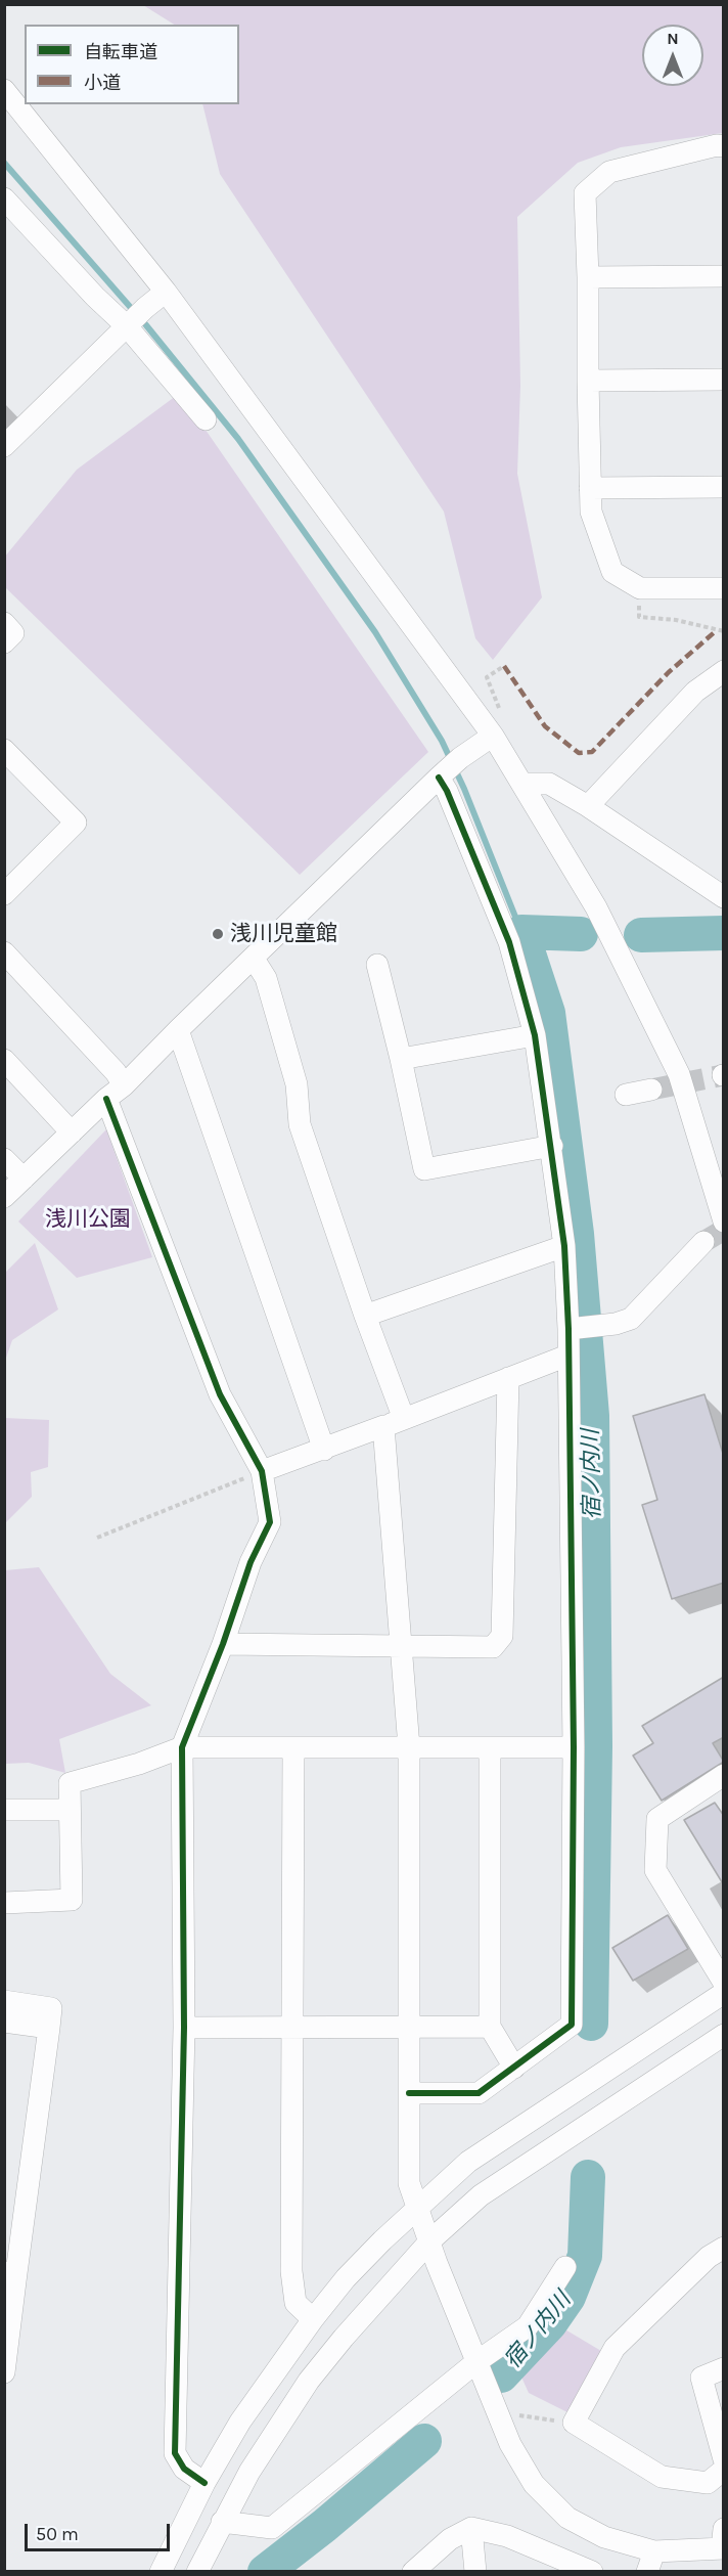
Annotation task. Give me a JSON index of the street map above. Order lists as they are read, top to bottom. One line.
{"water":["宿ノ内川"],"parks":["浅川公園"],"places":["浅川児童館"],"legend":["自転車道","小道"],"scale_bar":"50 m","north":"top"}
